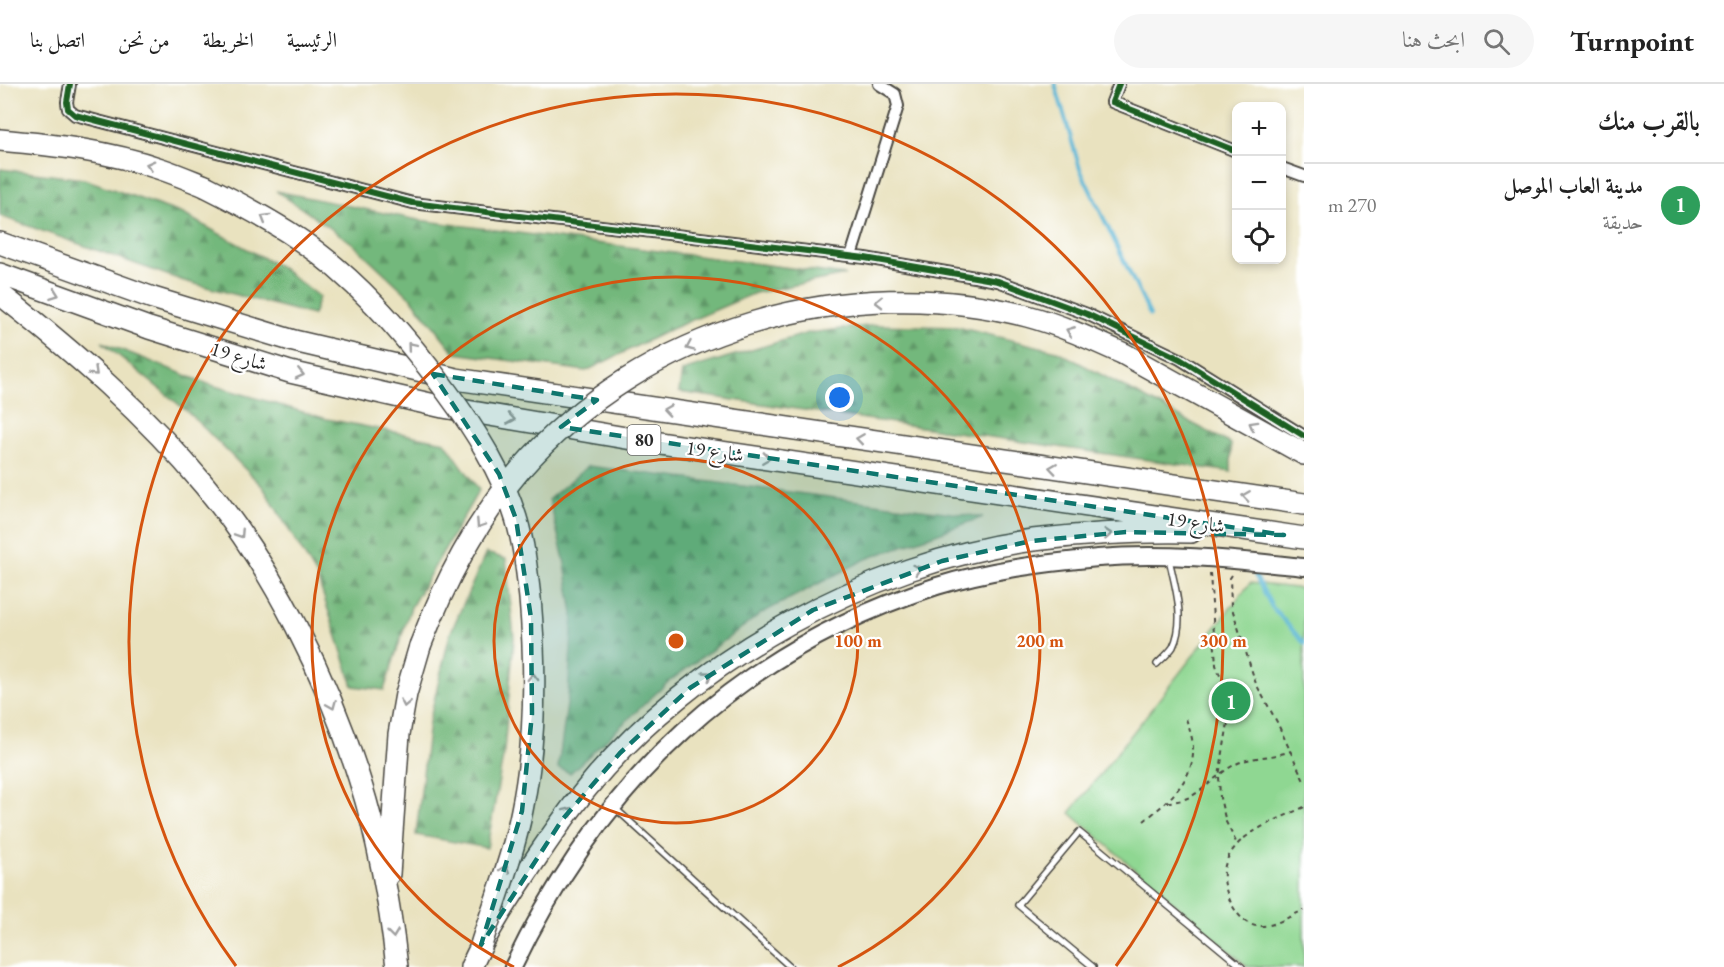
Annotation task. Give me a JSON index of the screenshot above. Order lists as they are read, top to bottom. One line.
{"streets":{"highway":["شارع 19","80"]},"page":{"header":"Turnpoint","search":"ابحث هنا","nav":["الرئيسية","الخريطة","من نحن","اتصل بنا"],"heading":"بالقرب منك","map_buttons":["+","−"],"list":[{"mark":"1","name":"مدينة العاب الموصل","note":"حديقة","value":"270 m"}],"pins":"1"},"rings":["100 m","200 m","300 m"]}
